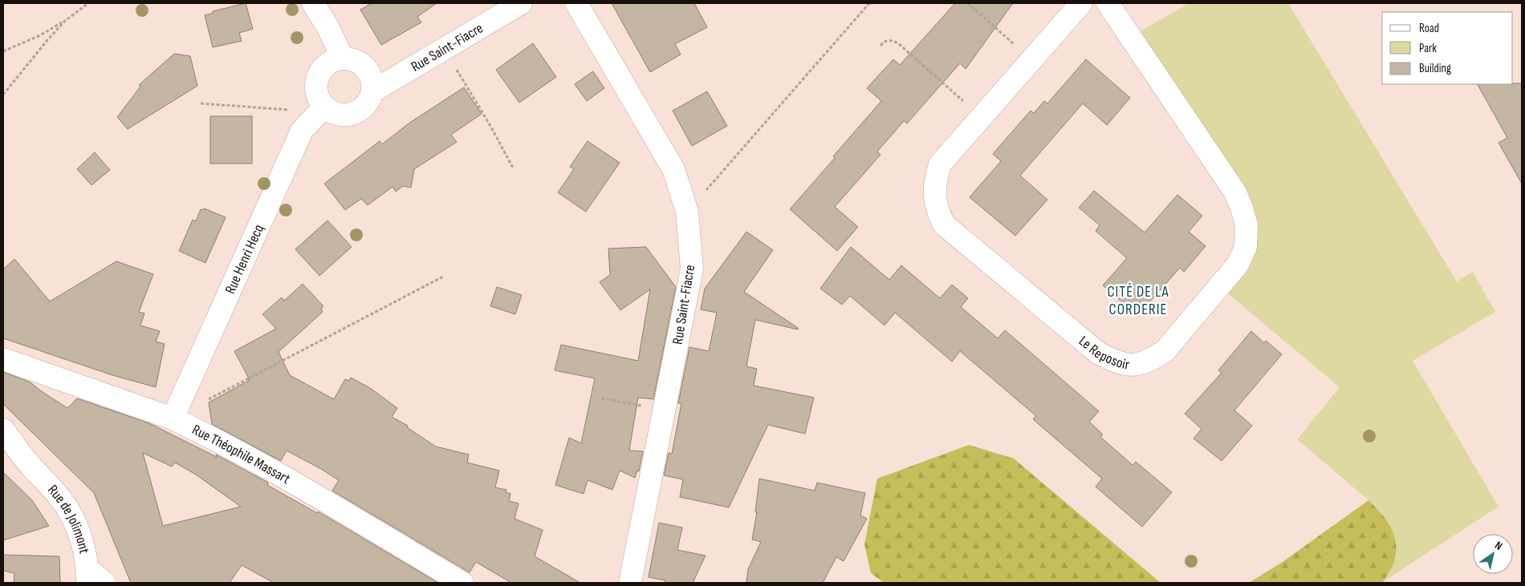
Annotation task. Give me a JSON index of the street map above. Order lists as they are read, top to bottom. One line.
{"streets":{"street":["Rue Saint-Fiacre","Rue Henri Hecq","Le Reposoir","Rue Théophile Massart","Rue de Jolimont"]},"crossings":[["Rue Saint-Fiacre","Rue Henri Hecq"],["Rue Henri Hecq","Rue Théophile Massart"]],"districts":["CITÉ DE LA CORDERIE"],"legend":["Road","Park","Building"],"north":"top right"}
